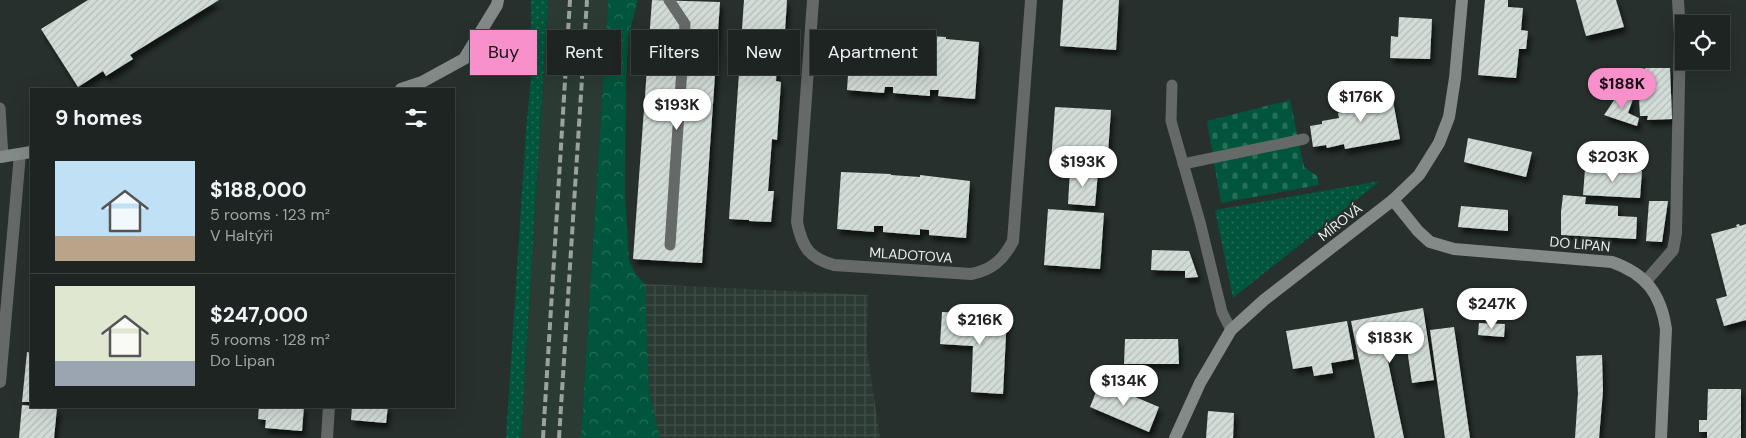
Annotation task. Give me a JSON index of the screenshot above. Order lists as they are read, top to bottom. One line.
{"streets":{"street":["MÍROVÁ","DO LIPAN","MLADOTOVA"]},"crossings":[["MÍROVÁ","DO LIPAN"]],"page":{"chip":["Buy","Rent","Filters","New","Apartment"],"price":["$188K","$176K","$193K","$203K","$193K","$247K","$216K","$183K","$134K"],"heading":"9 homes","list":[{"name":"$188,000","note":"5 rooms · 123 m² · V Haltýři"},{"name":"$247,000","note":"5 rooms · 128 m² · Do Lipan"}]}}
